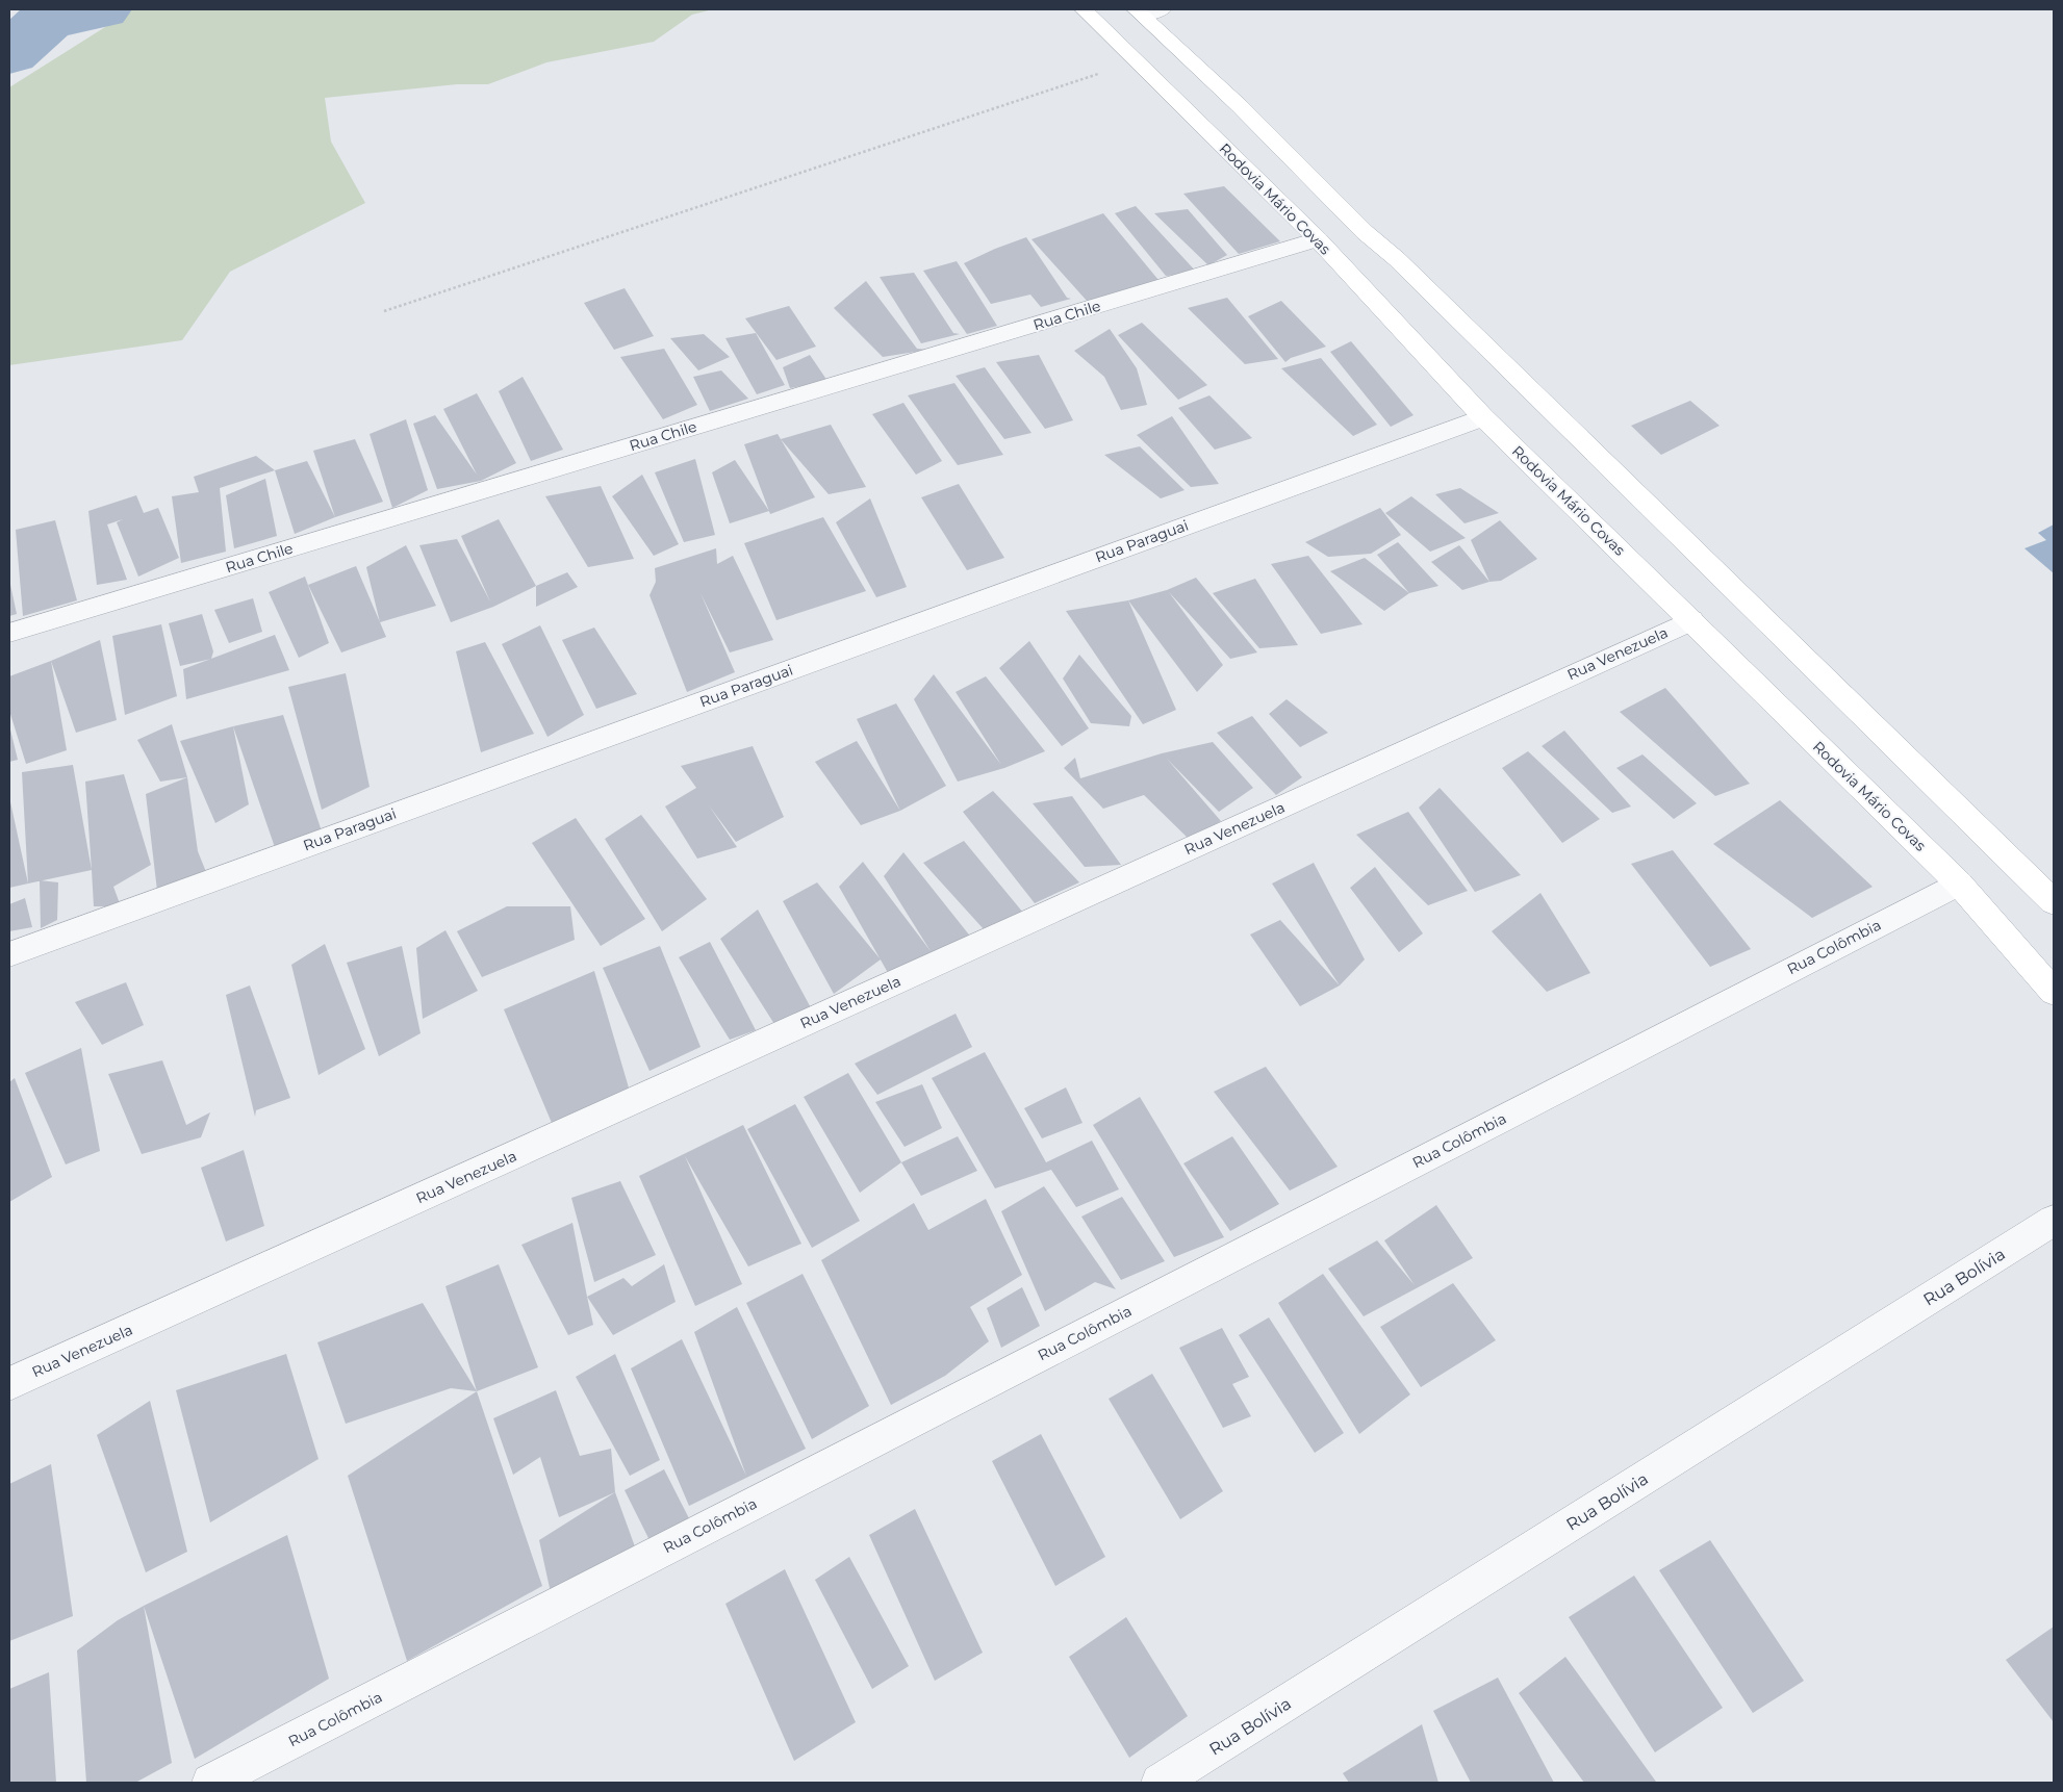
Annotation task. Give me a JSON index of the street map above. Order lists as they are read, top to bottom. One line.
{"streets":{"main road":["Rodovia Mário Covas"],"street":["Rua Chile","Rua Paraguai","Rua Venezuela","Rua Colômbia","Rua Bolívia"]},"crossings":[["Rodovia Mário Covas","Rua Chile"],["Rodovia Mário Covas","Rua Paraguai"],["Rodovia Mário Covas","Rua Venezuela"],["Rodovia Mário Covas","Rua Colômbia"]]}
